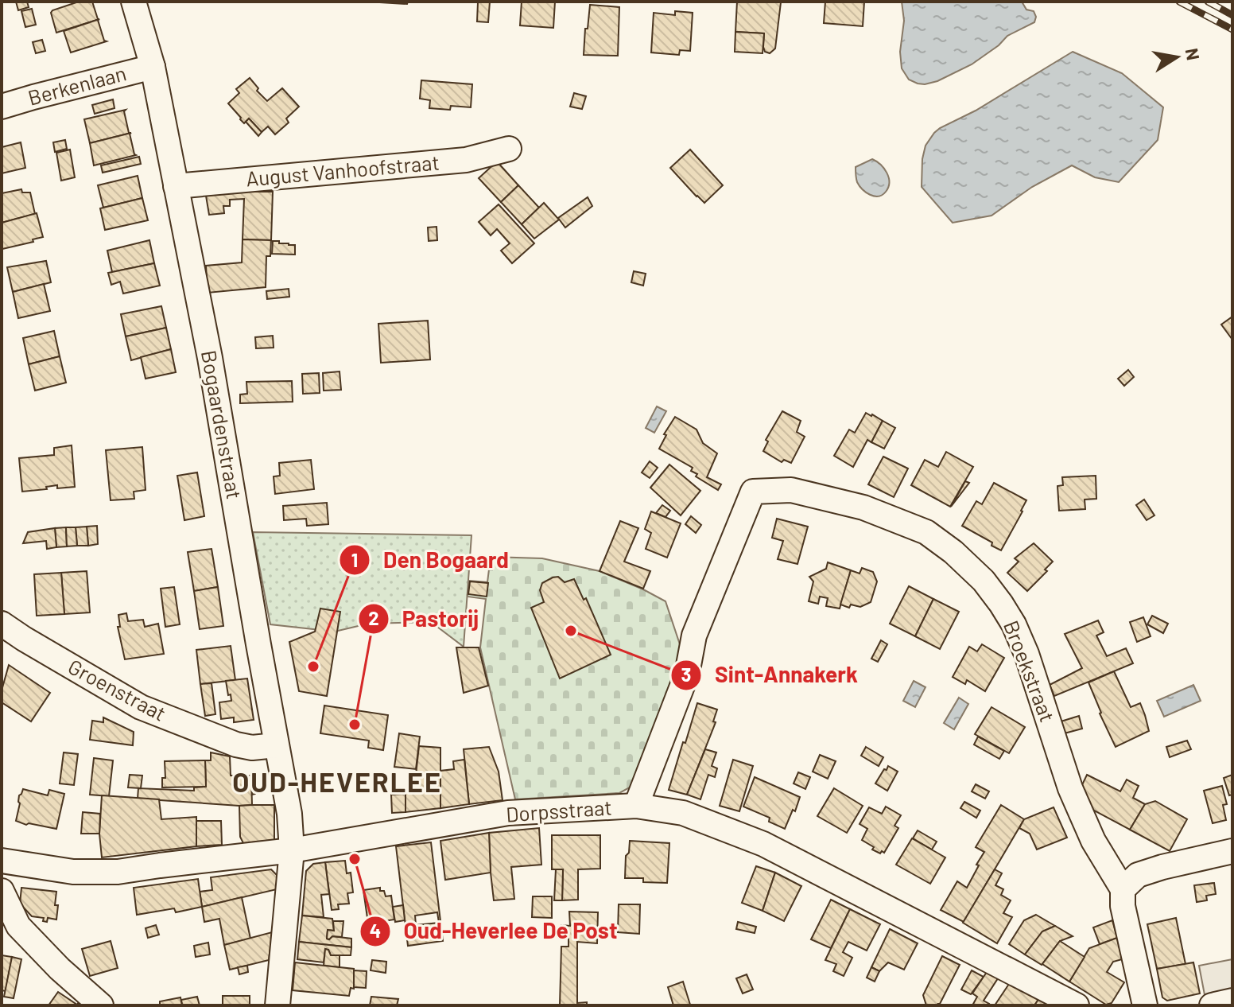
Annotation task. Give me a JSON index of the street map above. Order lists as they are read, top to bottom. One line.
{"streets":{"street":["Berkenlaan","August Vanhoofstraat","Bogaardenstraat","Broekstraat","Groenstraat","Dorpsstraat"]},"crossings":[["Berkenlaan","Bogaardenstraat"],["August Vanhoofstraat","Bogaardenstraat"],["Bogaardenstraat","Groenstraat"],["Bogaardenstraat","Dorpsstraat"],["Broekstraat","Dorpsstraat"]],"districts":["OUD-HEVERLEE"],"places":["Sint-Annakerk","Den Bogaard","Pastorij","Oud-Heverlee De Post"],"north":"right"}
